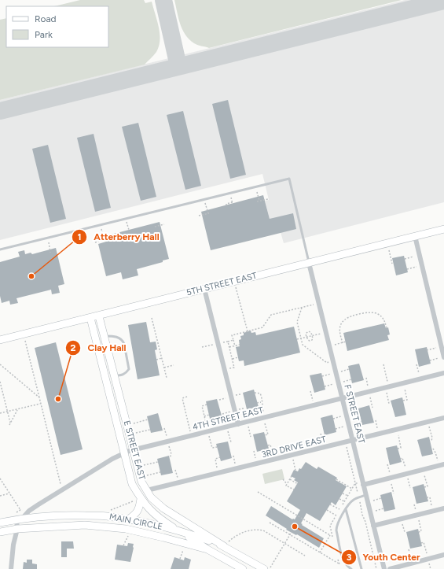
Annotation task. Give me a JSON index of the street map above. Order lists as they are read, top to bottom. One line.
{"streets":{"street":["5TH STREET EAST","F STREET EAST","4TH STREET EAST","3RD DRIVE EAST","E STREET EAST","MAIN CIRCLE"]},"crossings":[["5TH STREET EAST","F STREET EAST"],["5TH STREET EAST","E STREET EAST"],["F STREET EAST","4TH STREET EAST"],["F STREET EAST","3RD DRIVE EAST"],["4TH STREET EAST","E STREET EAST"],["4TH STREET EAST","MAIN CIRCLE"],["3RD DRIVE EAST","E STREET EAST"],["E STREET EAST","MAIN CIRCLE"]],"places":["Atterberry Hall","Clay Hall","Youth Center"],"legend":["Road","Park"]}
